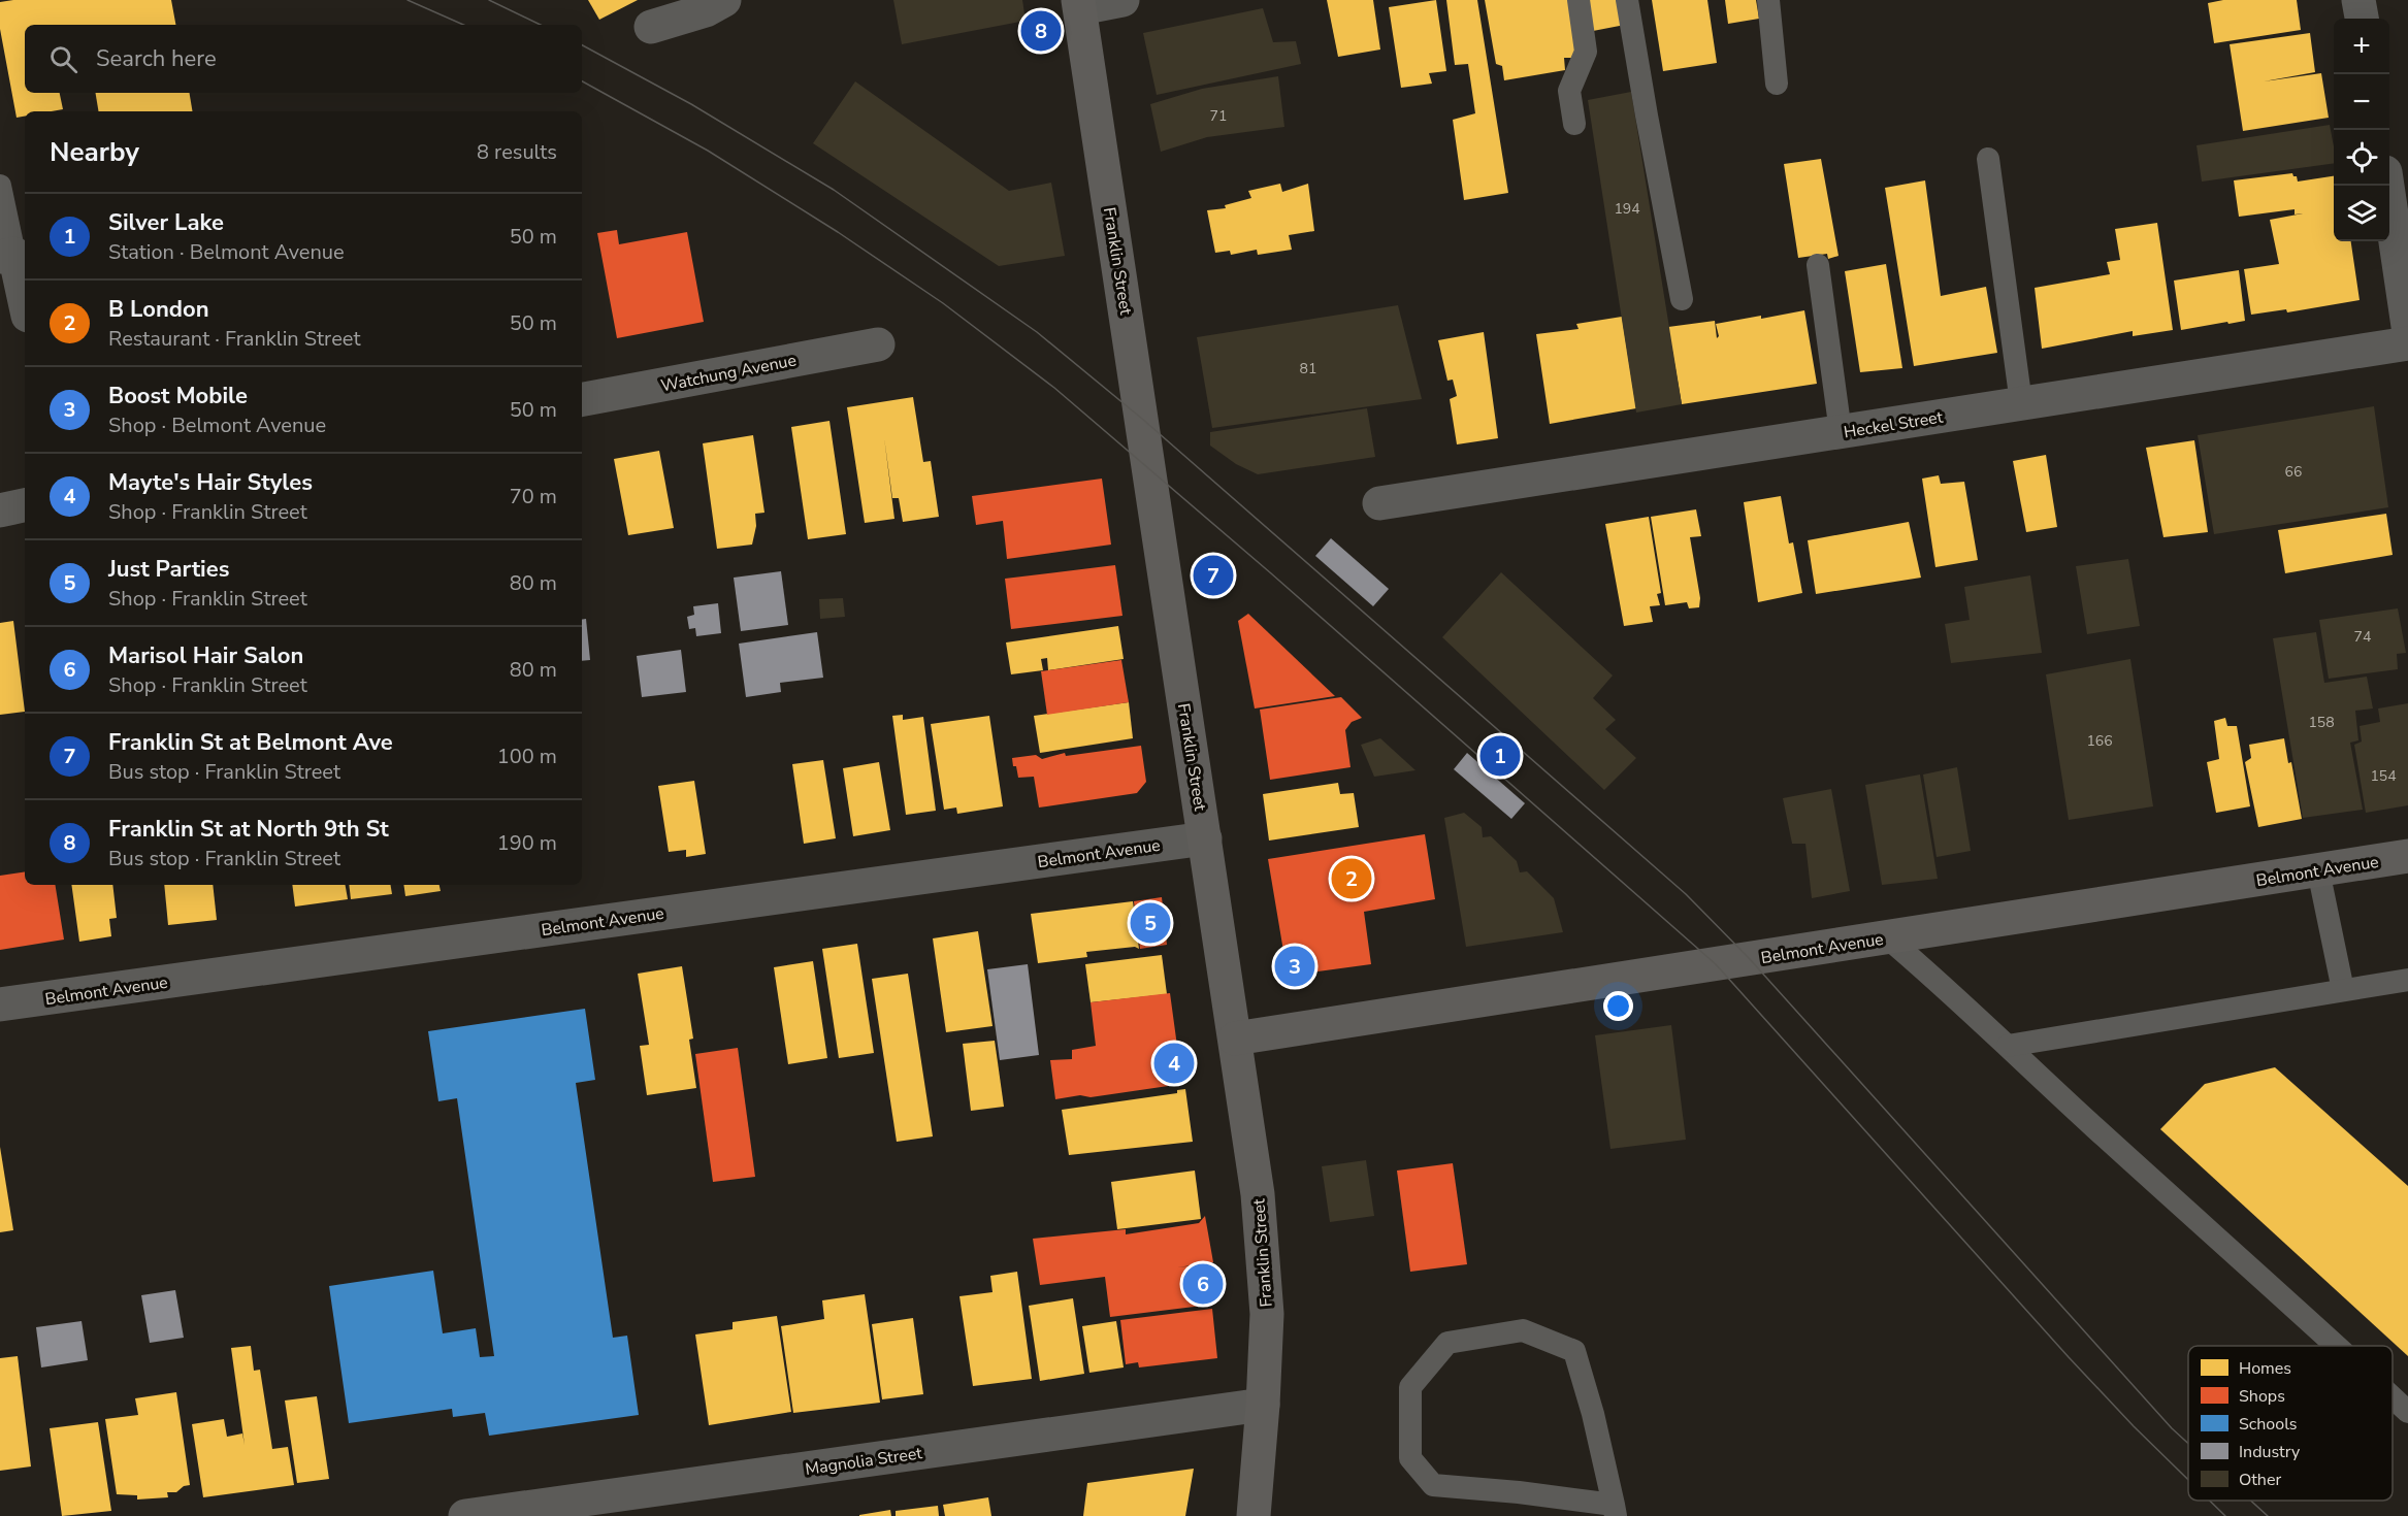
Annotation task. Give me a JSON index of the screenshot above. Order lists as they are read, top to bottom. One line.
{"streets":{"main road":["Franklin Street","Belmont Avenue"],"street":["Watchung Avenue","Heckel Street","Magnolia Street"]},"crossings":[["Franklin Street","Belmont Avenue"],["Franklin Street","Magnolia Street"]],"house_numbers":["71","194","81","66","74","158","166","154"],"legend":["Homes","Shops","Schools","Industry","Other"],"page":{"pins":["8","7","1","2","5","3","4","6"],"map_buttons":["+","−"],"search":"Search here","heading":["Nearby","8 results"],"list":[{"mark":"1","name":"Silver Lake","note":"Station · Belmont Avenue","value":"50 m"},{"mark":"2","name":"B London","note":"Restaurant · Franklin Street","value":"50 m"},{"mark":"3","name":"Boost Mobile","note":"Shop · Belmont Avenue","value":"50 m"},{"mark":"4","name":"Mayte's Hair Styles","note":"Shop · Franklin Street","value":"70 m"},{"mark":"5","name":"Just Parties","note":"Shop · Franklin Street","value":"80 m"},{"mark":"6","name":"Marisol Hair Salon","note":"Shop · Franklin Street","value":"80 m"},{"mark":"7","name":"Franklin St at Belmont Ave","note":"Bus stop · Franklin Street","value":"100 m"},{"mark":"8","name":"Franklin St at North 9th St","note":"Bus stop · Franklin Street","value":"190 m"}]}}
